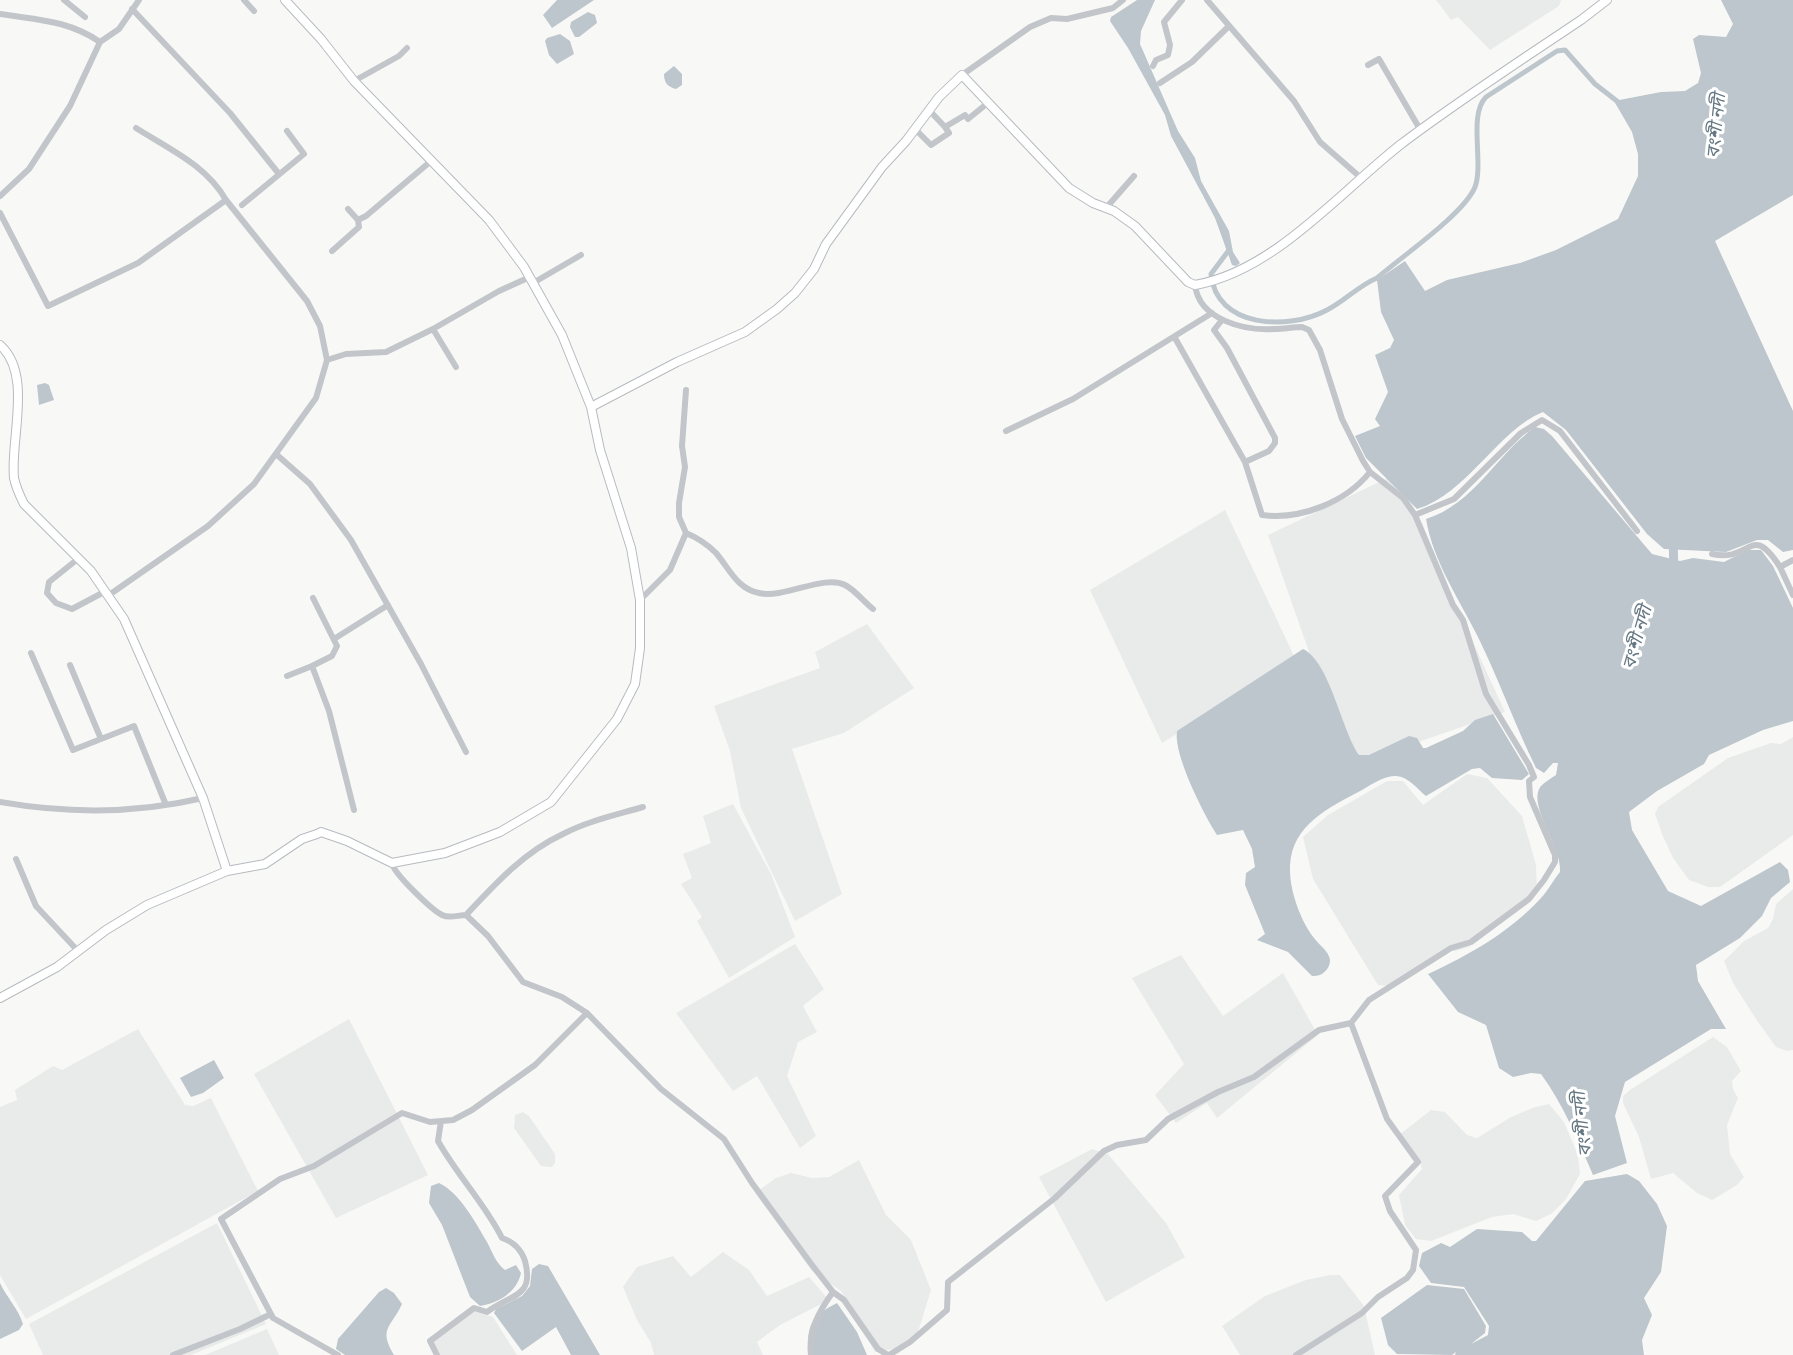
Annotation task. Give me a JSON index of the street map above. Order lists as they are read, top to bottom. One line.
{"water":["বংশী নদী"]}
